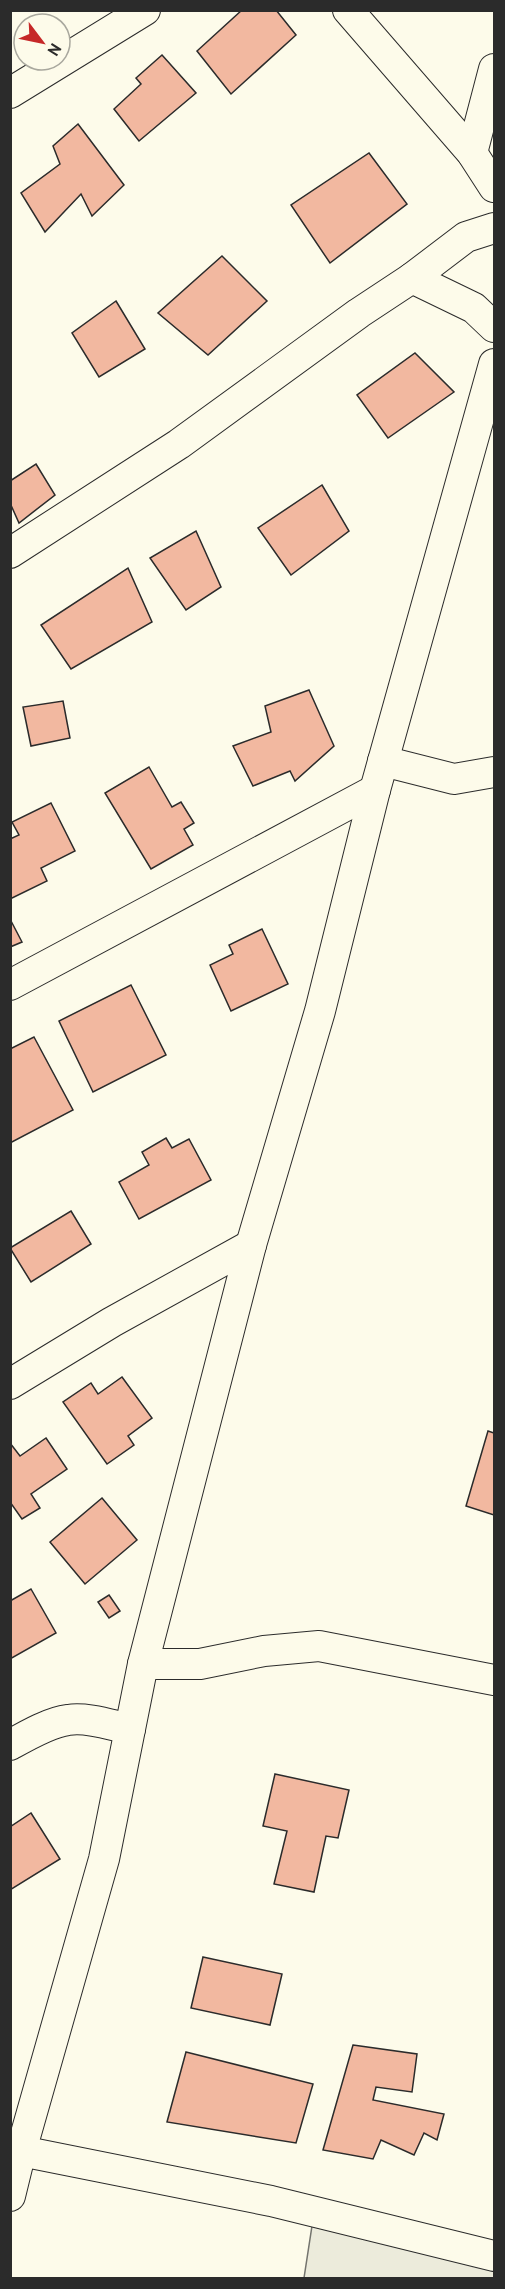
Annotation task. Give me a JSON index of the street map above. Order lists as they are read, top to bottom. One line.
{"north":"bottom right"}
